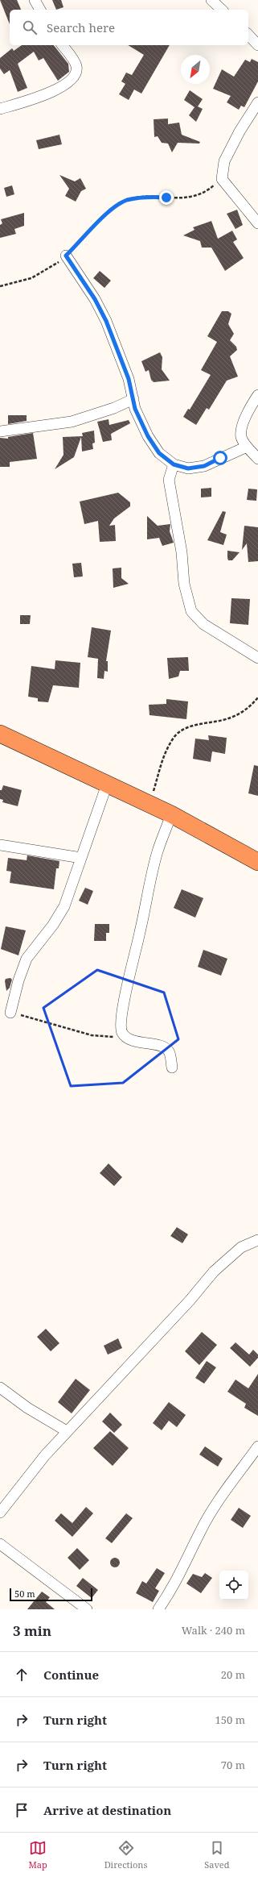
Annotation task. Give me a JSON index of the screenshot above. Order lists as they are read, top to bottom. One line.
{"scale_bar":"50 m","north":"bottom left","page":{"search":"Search here","scale":"50 m","heading":["3 min","Walk · 240 m"],"list":[["Continue","20 m"],["Turn right","150 m"],["Turn right","70 m"],"Arrive at destination"],"nav":["Map","Directions","Saved"]}}
